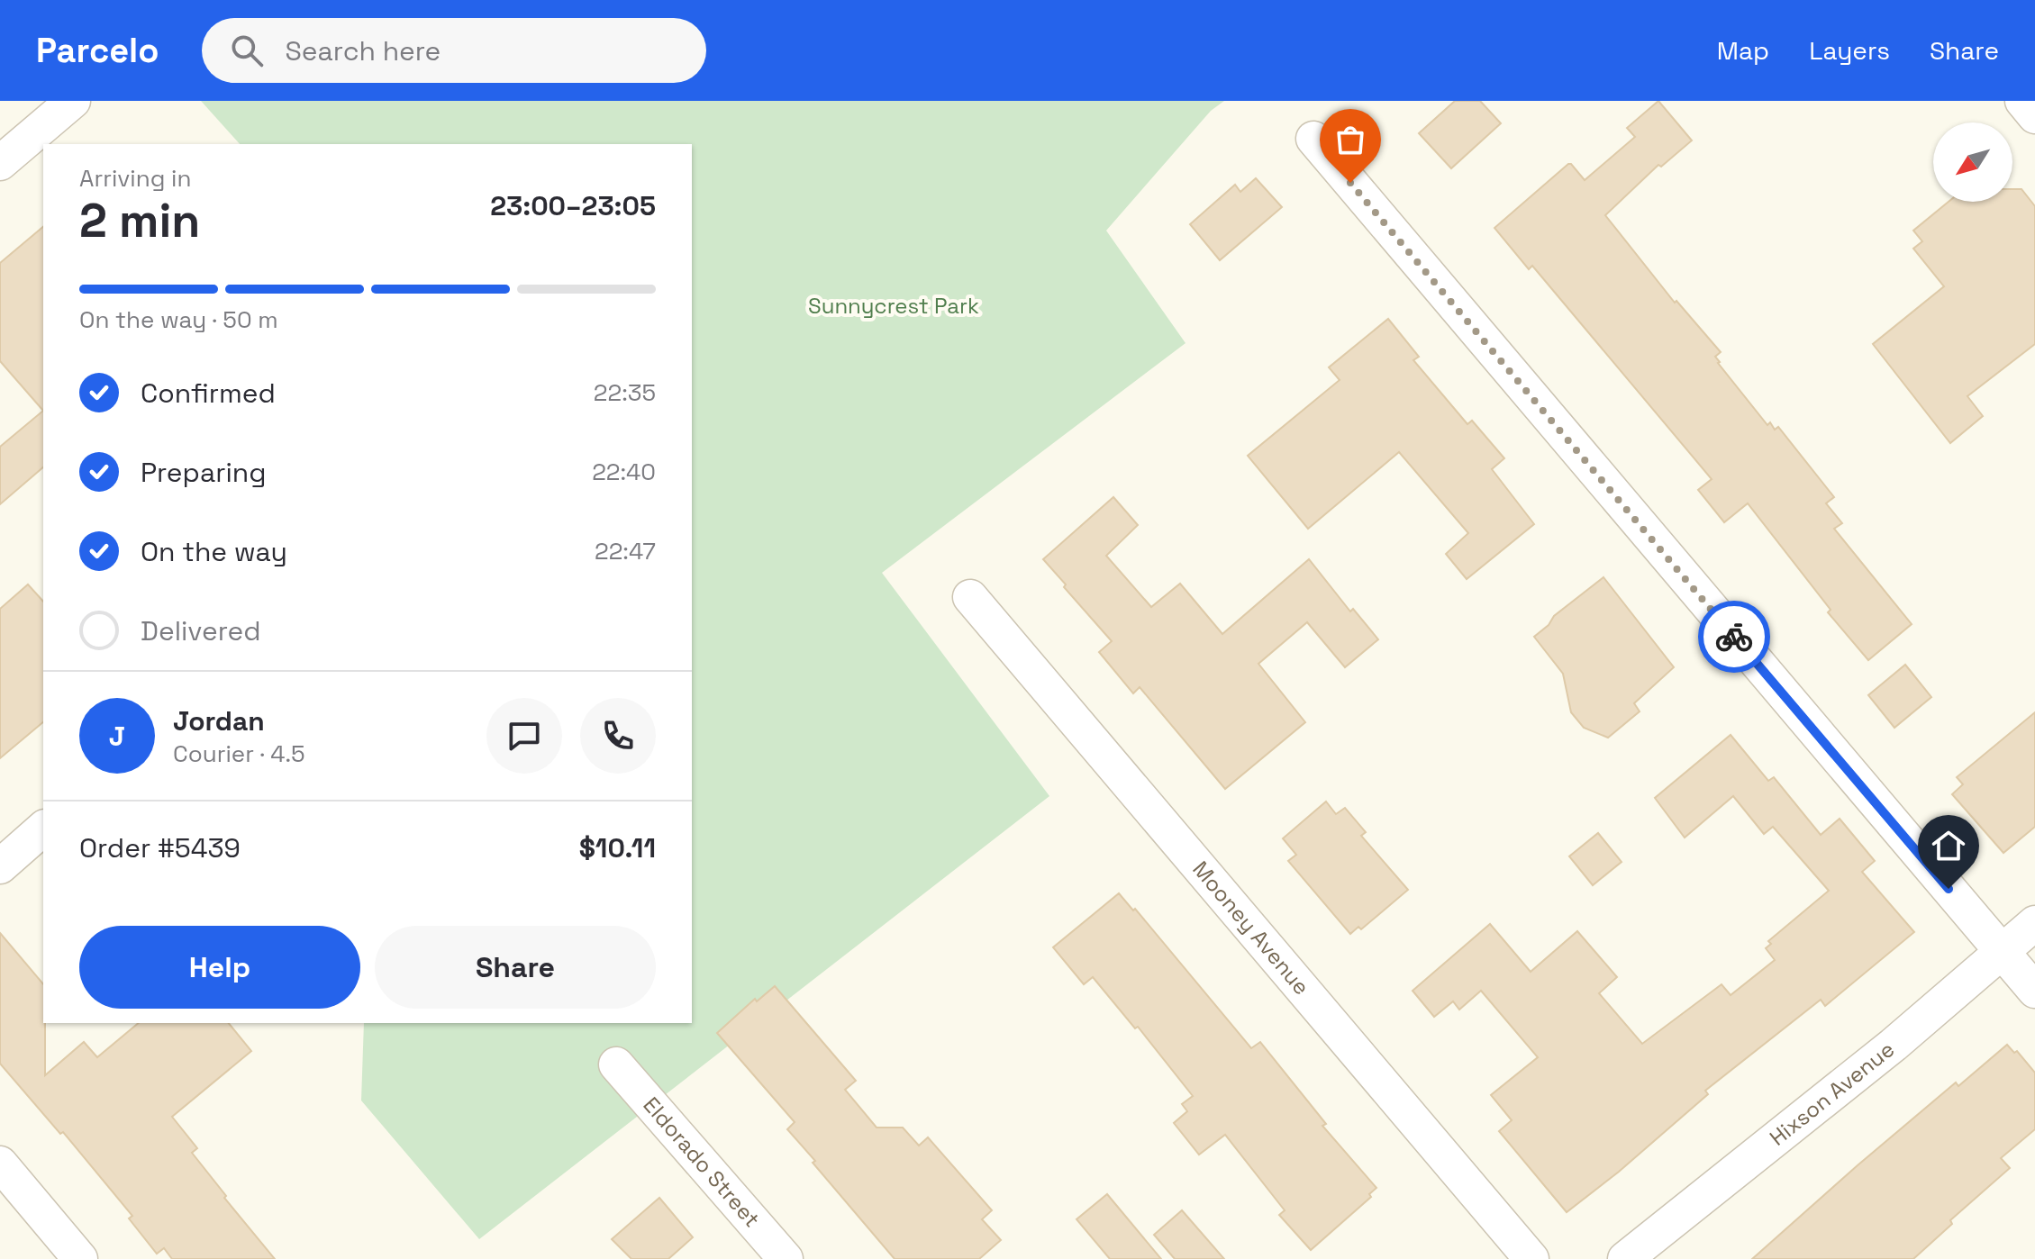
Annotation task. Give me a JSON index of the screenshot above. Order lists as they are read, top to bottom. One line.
{"streets":{"street":["Mooney Avenue","Hixson Avenue","Eldorado Street"]},"parks":["Sunnycrest Park"],"north":"bottom left","page":{"header":"Parcelo","search":"Search here","nav":["Map","Layers","Share"],"heading":["2 min","Arriving in","23:00–23:05"],"panel":["Jordan","Courier · 4.5","Order #5439","$10.11"],"bar":"On the way · 50 m","list":[["Confirmed","22:35"],["Preparing","22:40"],["On the way","22:47"],"Delivered"],"round":"J","buttons":["Help","Share"]}}
